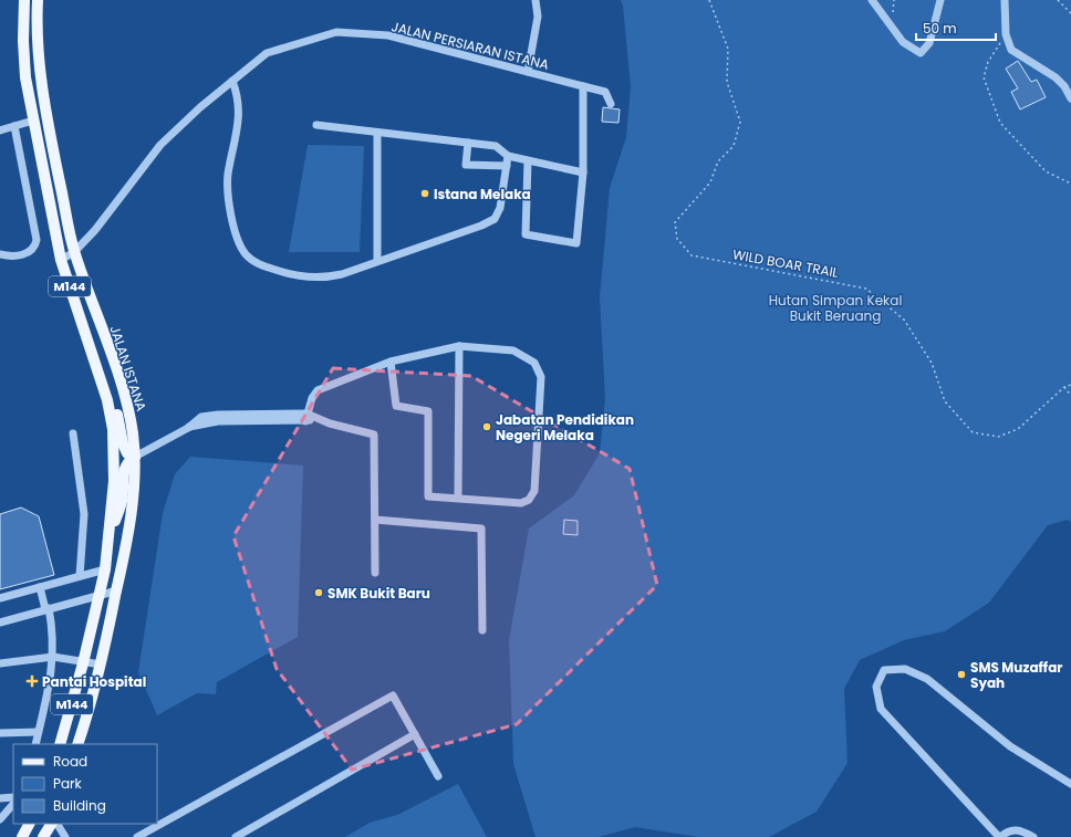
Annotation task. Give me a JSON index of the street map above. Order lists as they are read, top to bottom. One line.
{"streets":{"main road":["M144","JALAN ISTANA"],"street":["JALAN PERSIARAN ISTANA"],"path":["WILD BOAR TRAIL"]},"crossings":[["JALAN PERSIARAN ISTANA","M144"],["JALAN PERSIARAN ISTANA","JALAN ISTANA"]],"parks":["Hutan Simpan Kekal Bukit Beruang"],"places":{"other":["Istana Melaka","Jabatan Pendidikan Negeri Melaka","SMK Bukit Baru","SMS Muzaffar Syah"],"health":["Pantai Hospital"]},"legend":["Road","Park","Building"],"scale_bar":"50 m"}
